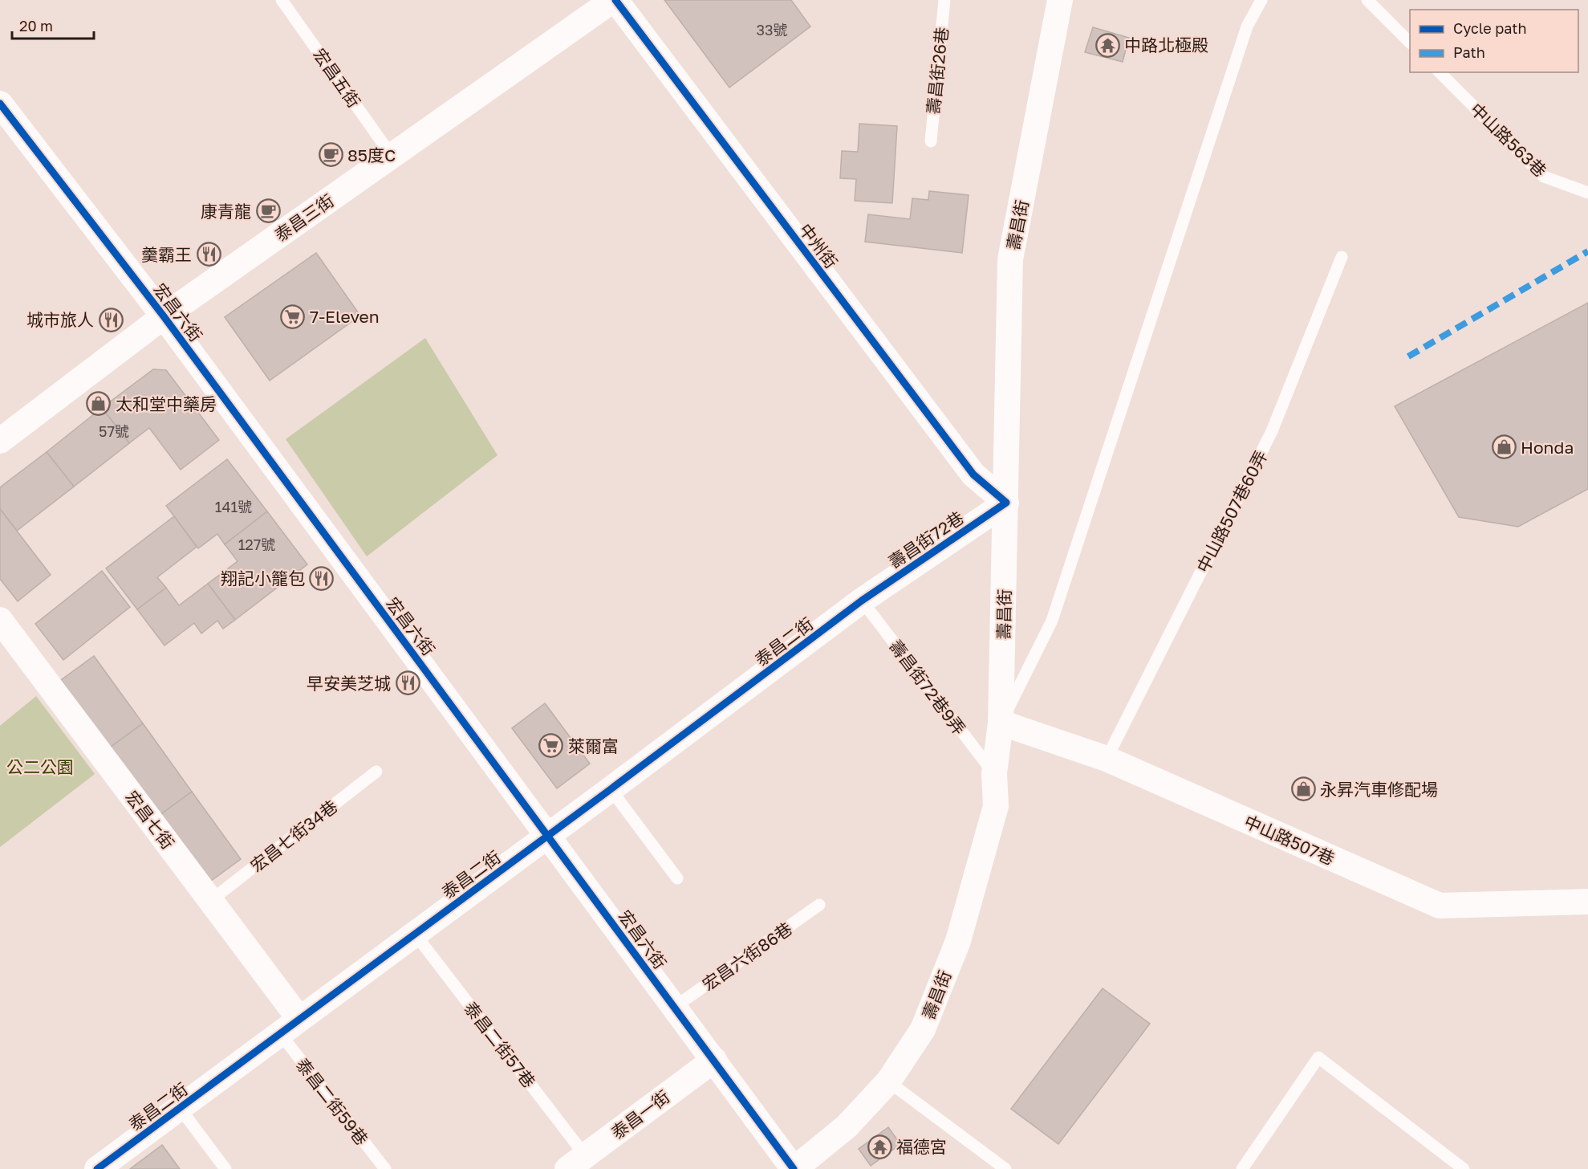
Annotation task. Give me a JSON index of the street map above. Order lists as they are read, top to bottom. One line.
{"streets":{"street":["泰昌三街","壽昌街","中州街","宏昌六街","壽昌街72巷","泰昌二街","宏昌七街","中山路507巷","泰昌一街"],"lane":["壽昌街26巷","宏昌五街","中山路563巷","中山路507巷60弄","壽昌街72巷9弄","宏昌七街34巷","宏昌六街86巷","泰昌二街57巷","泰昌二街59巷"]},"crossings":[["宏昌五街","泰昌三街"],["泰昌三街","中州街"],["泰昌三街","宏昌六街"],["壽昌街","中州街"],["壽昌街","宏昌六街"],["壽昌街","壽昌街72巷"],["壽昌街","壽昌街72巷9弄"],["壽昌街","中山路507巷"],["中州街","壽昌街72巷"],["宏昌六街","泰昌二街"],["宏昌六街","宏昌六街86巷"],["宏昌六街","泰昌一街"],["中山路507巷60弄","中山路507巷"],["壽昌街72巷","泰昌二街"],["壽昌街72巷","壽昌街72巷9弄"],["泰昌二街","壽昌街72巷9弄"],["泰昌二街","宏昌七街"],["泰昌二街","泰昌二街57巷"],["泰昌二街","泰昌二街59巷"],["宏昌七街","宏昌七街34巷"],["宏昌七街","泰昌二街59巷"],["泰昌二街57巷","泰昌一街"]],"parks":["公二公園"],"places":{"temple":["中路北極殿","福德宮"],"cafe":["85度C","康青龍"],"restaurant":["羹霸王","城市旅人","翔記小籠包","早安美芝城"],"supermarket":["7-Eleven","萊爾富"],"shop":["太和堂中藥房","Honda","永昇汽車修配場"]},"house_numbers":["33號","57號","141號","127號"],"legend":["Cycle path","Path"],"scale_bar":"20 m"}
